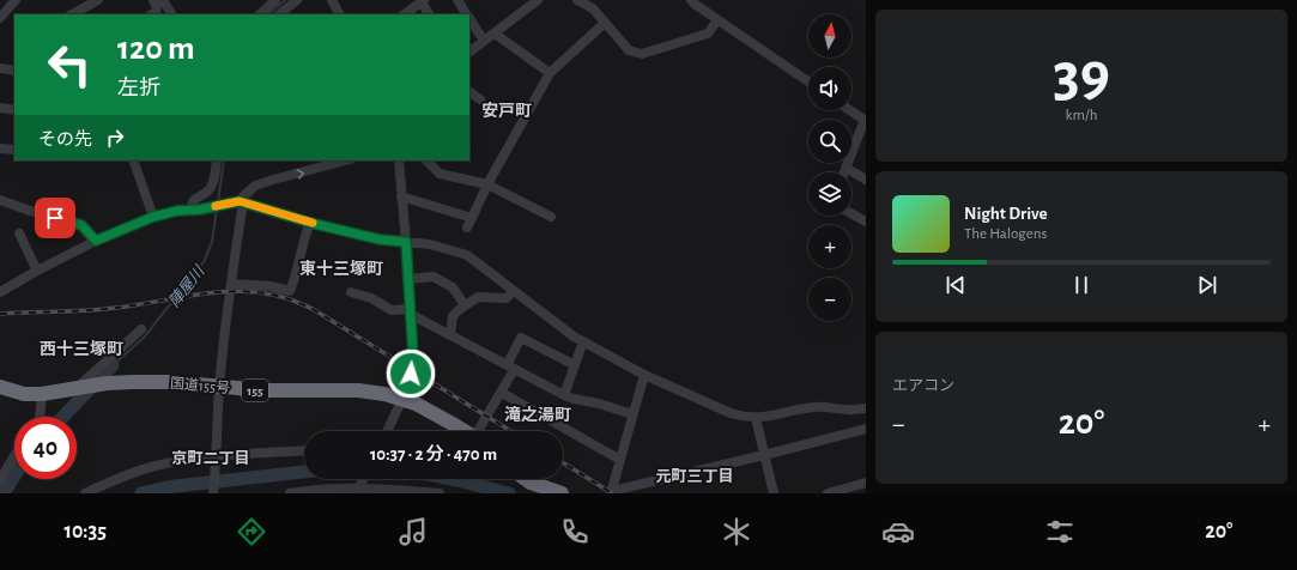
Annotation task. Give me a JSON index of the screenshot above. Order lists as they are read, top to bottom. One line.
{"streets":{"highway":["国道155号","155"]},"districts":["安戸町","東十三塚町","西十三塚町","滝之湯町","京町二丁目","元町三丁目"],"water":["陣屋川"],"north":"top","page":{"tile":[["39","km/h"],"エアコン"],"map_buttons":["+","−"],"turn":["120 m","左折"],"then":"その先","song":["Night Drive","The Halogens"],"heat":["−","20°","+"],"limit":"40","trip":"10:37 · 2 分 · 470 m","tabs":["10:35","20°"]}}
